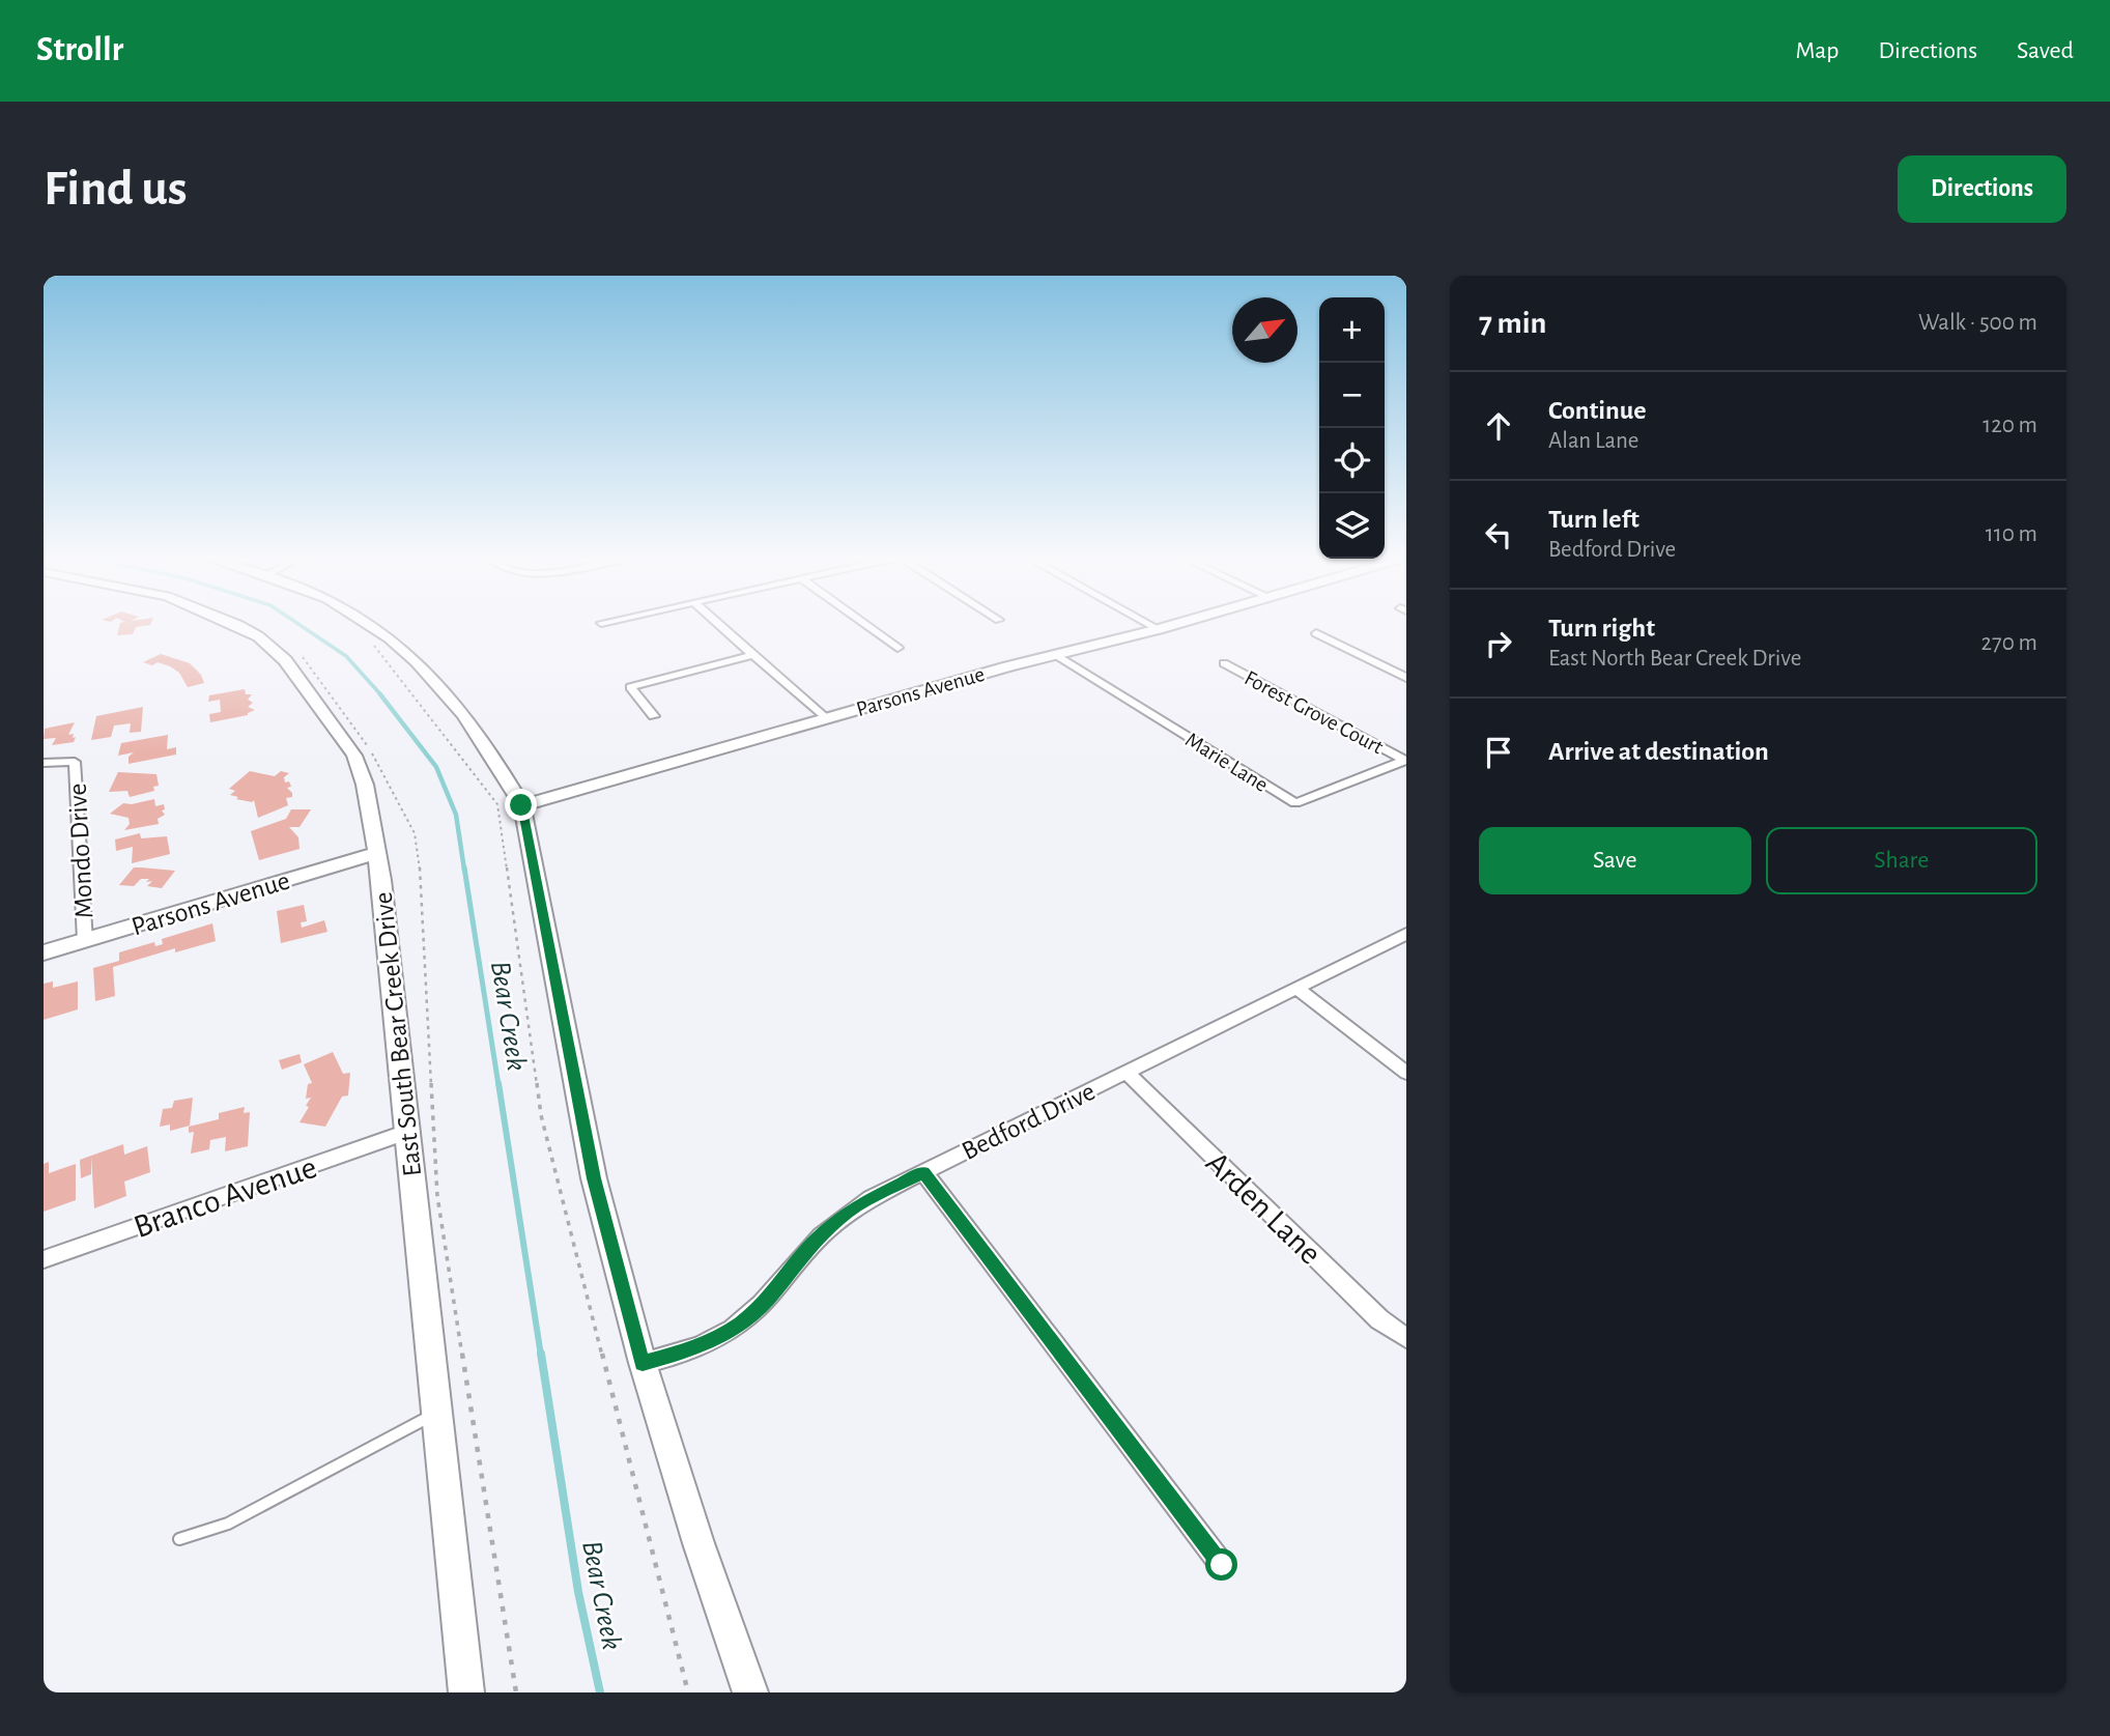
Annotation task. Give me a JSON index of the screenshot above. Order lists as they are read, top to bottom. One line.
{"streets":{"street":["Parsons Avenue","Forest Grove Court","Marie Lane","Mondo Drive","East South Bear Creek Drive","Bedford Drive","Branco Avenue","Arden Lane"]},"crossings":[["Parsons Avenue","Marie Lane"],["Parsons Avenue","Mondo Drive"],["Parsons Avenue","East South Bear Creek Drive"],["Forest Grove Court","Marie Lane"],["East South Bear Creek Drive","Branco Avenue"],["Bedford Drive","Arden Lane"]],"water":["Bear Creek"],"north":"top right","page":{"header":"Strollr","nav":["Map","Directions","Saved"],"buttons":["Directions",["Save","Share"]],"title":"Find us","heading":["7 min","Walk · 500 m"],"map_buttons":["+","−"],"list":[["Continue","Alan Lane","120 m"],["Turn left","Bedford Drive","110 m"],["Turn right","East North Bear Creek Drive","270 m"],"Arrive at destination"]}}
